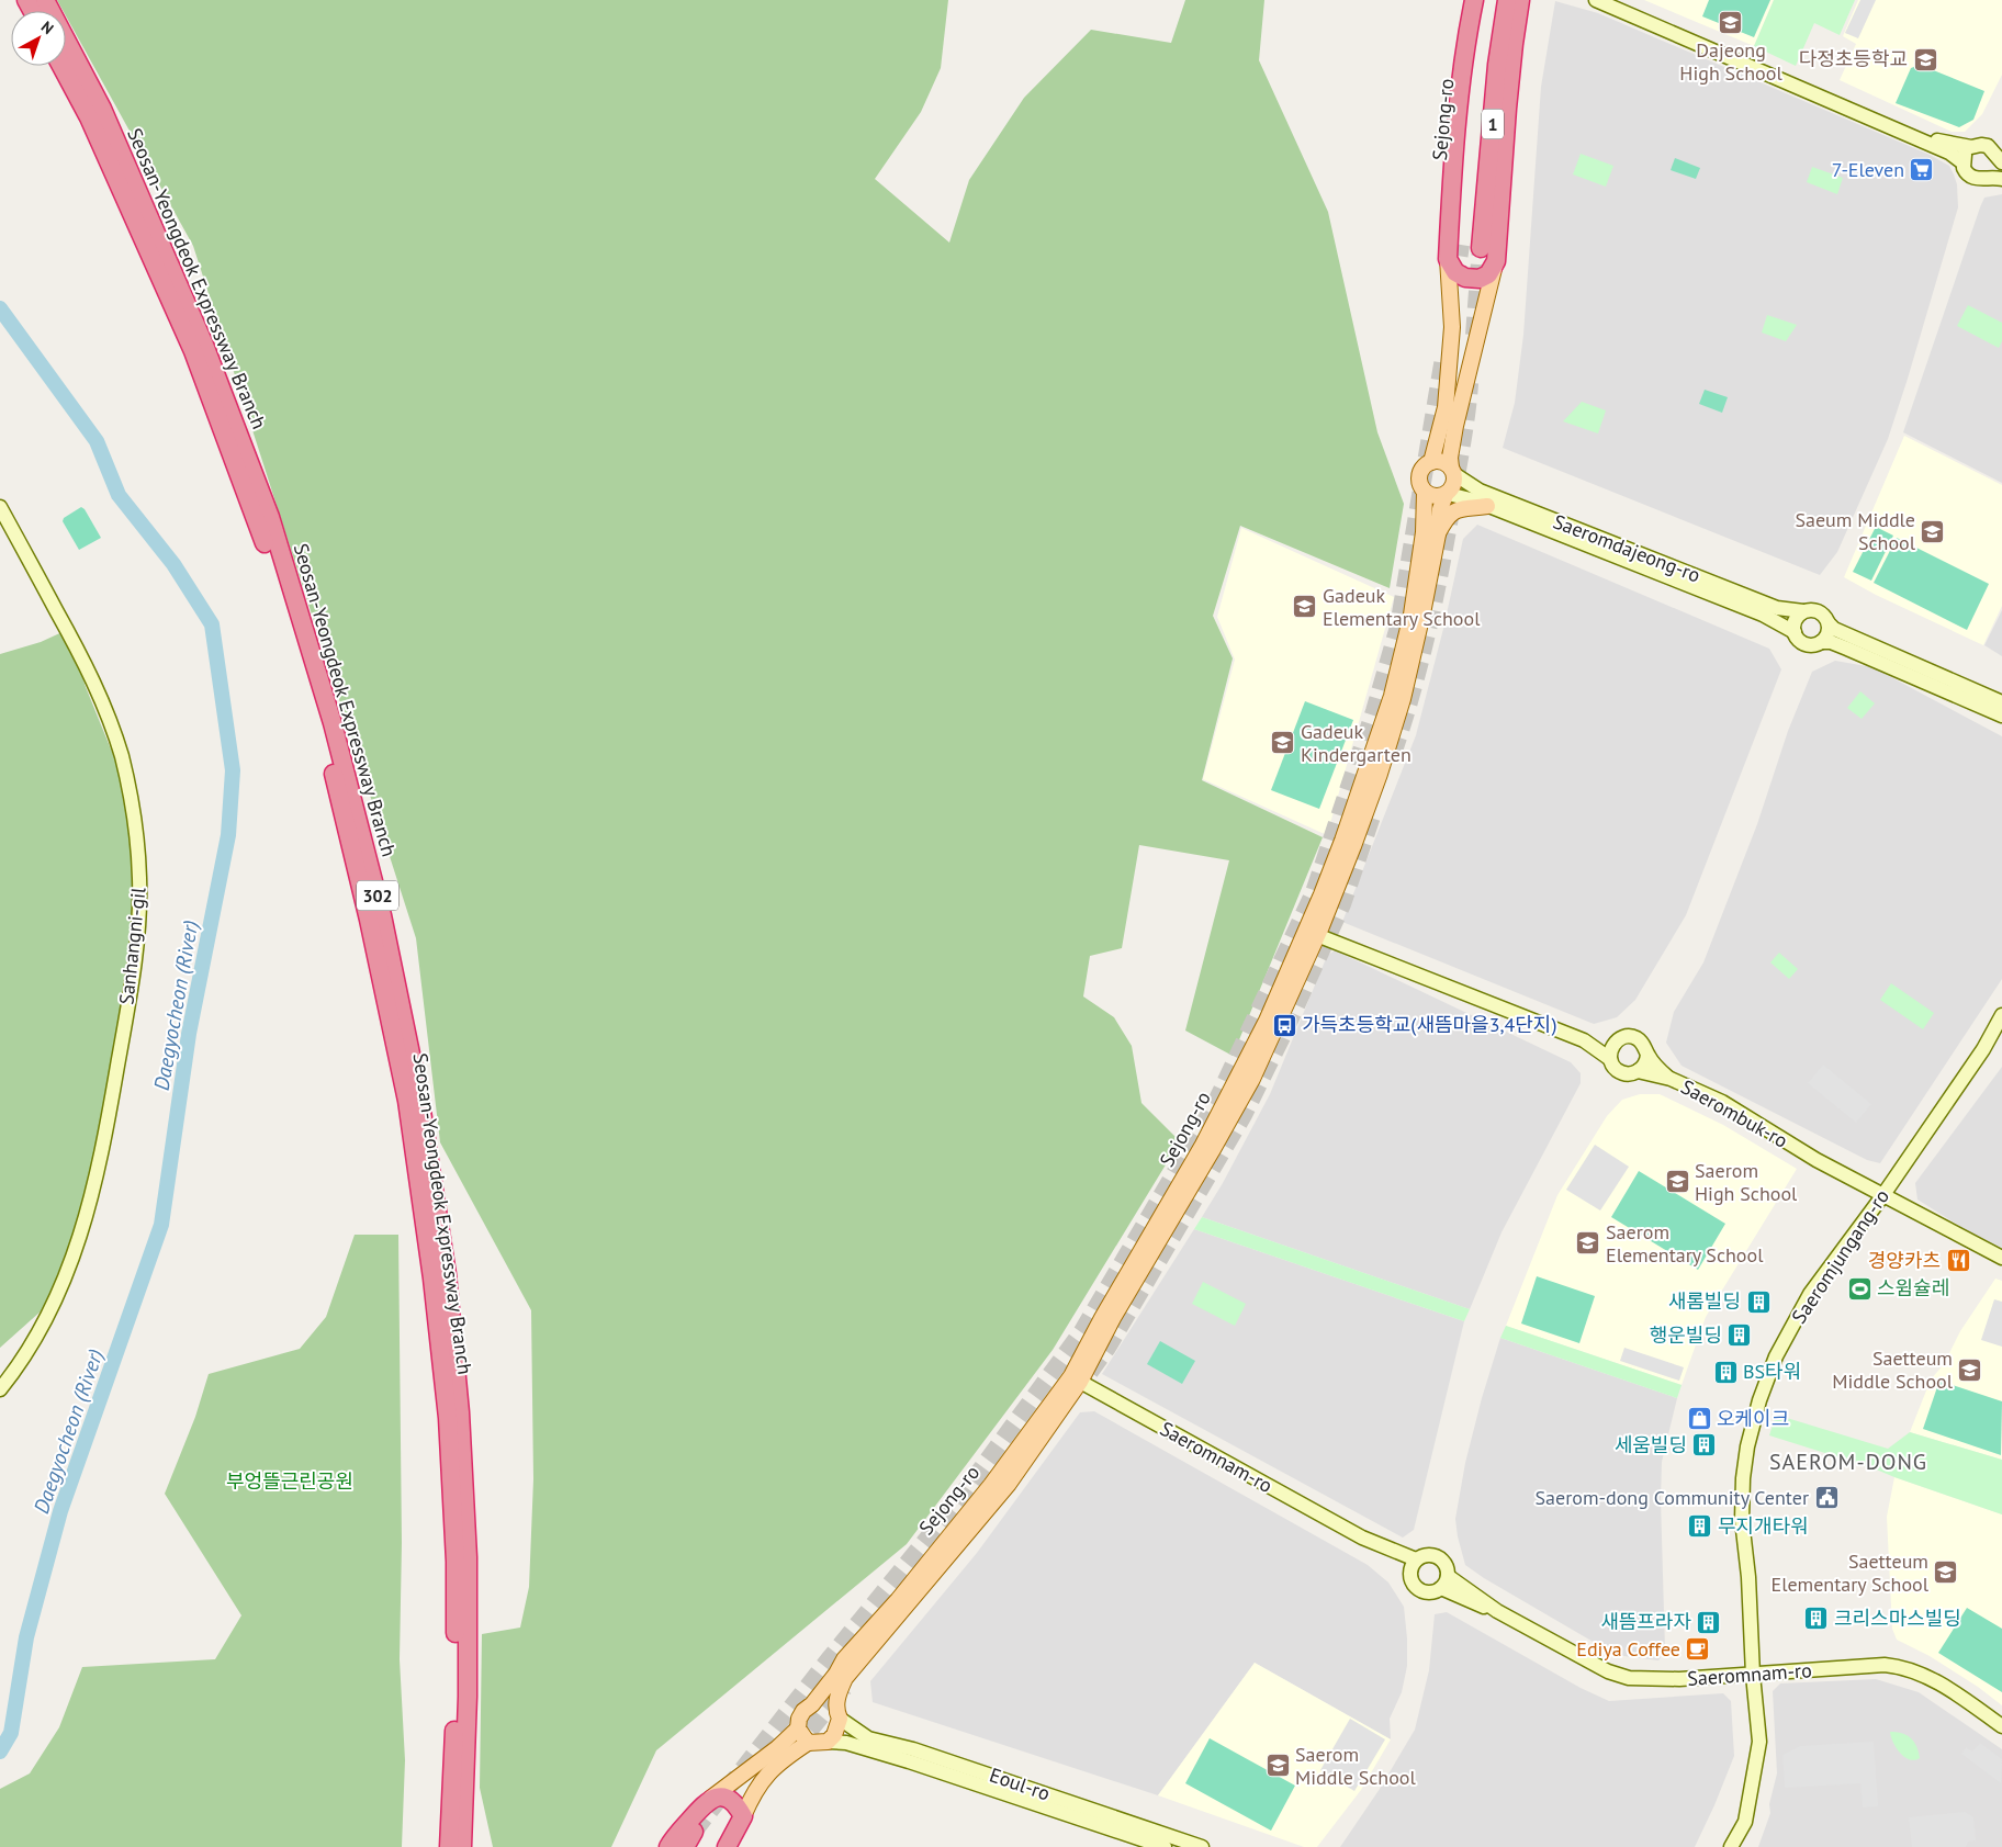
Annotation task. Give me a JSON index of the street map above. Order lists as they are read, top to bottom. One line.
{"streets":{"highway":["Sejong-ro","1","Seosan-Yeongdeok Expressway Branch","302"],"street":["Saeromdajeong-ro","Sanhangni-gil","Saerombuk-ro","Saeromjungang-ro","Saeromnam-ro","Eoul-ro"]},"crossings":[["Sejong-ro","Saeromdajeong-ro"],["Sejong-ro","Saeromnam-ro"],["Sejong-ro","Eoul-ro"],["Saerombuk-ro","Saeromjungang-ro"],["Saeromjungang-ro","Saeromnam-ro"]],"districts":["SAEROM-DONG"],"water":["Daegyocheon (River)"],"parks":["부엉뜰근린공원"],"places":{"school or university":["Dajeong High School","다정초등학교","Saeum Middle School","Gadeuk Elementary School","Gadeuk Kindergarten","Saerom High School","Saerom Elementary School","Saetteum Middle School","Saetteum Elementary School","Saerom Middle School"],"supermarket":["7-Eleven"],"bus stop":["가득초등학교(새뜸마을3,4단지)"],"restaurant":["경양카츠"],"sports":["스윔슐레"],"building":["새롬빌딩","행운빌딩","BS타워","세움빌딩","무지개타워","크리스마스빌딩","새뜸프라자"],"shop":["오케이크"],"public building":["Saerom-dong Community Center"],"cafe":["Ediya Coffee"]},"north":"top right"}
